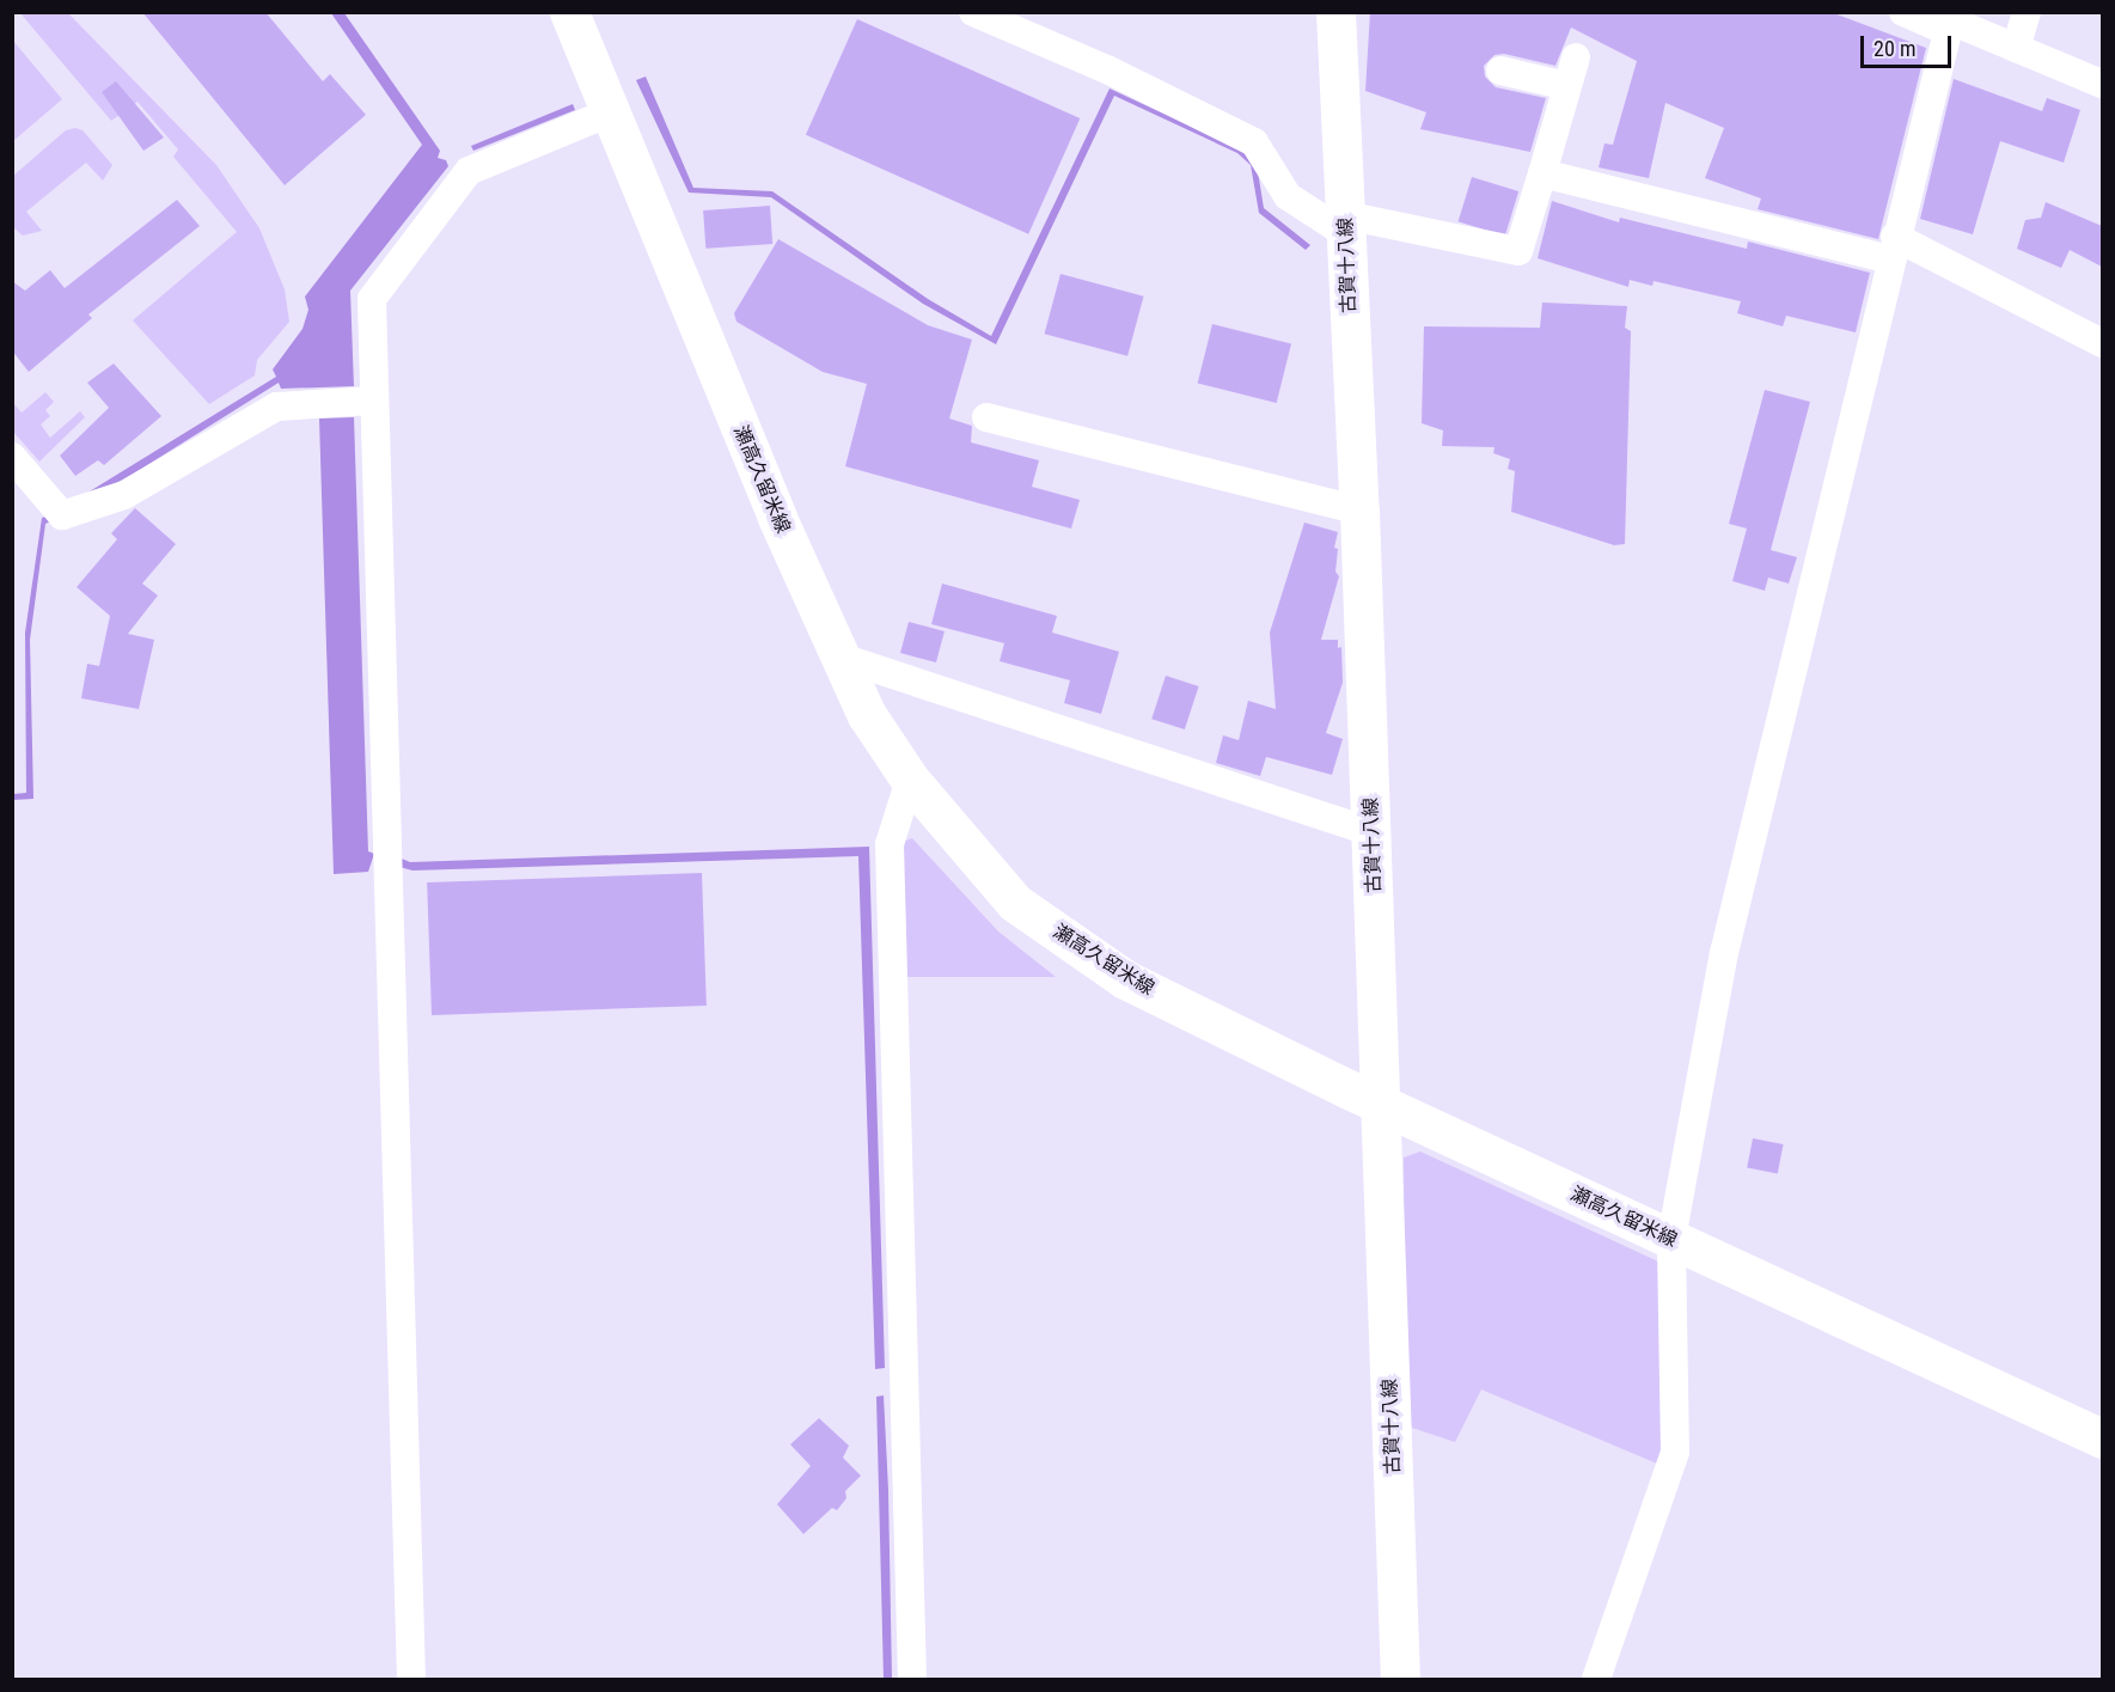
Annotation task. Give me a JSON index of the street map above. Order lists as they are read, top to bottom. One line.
{"streets":{"main road":["古賀十八線","瀬高久留米線"]},"crossings":[["古賀十八線","瀬高久留米線"]],"scale_bar":"20 m"}
